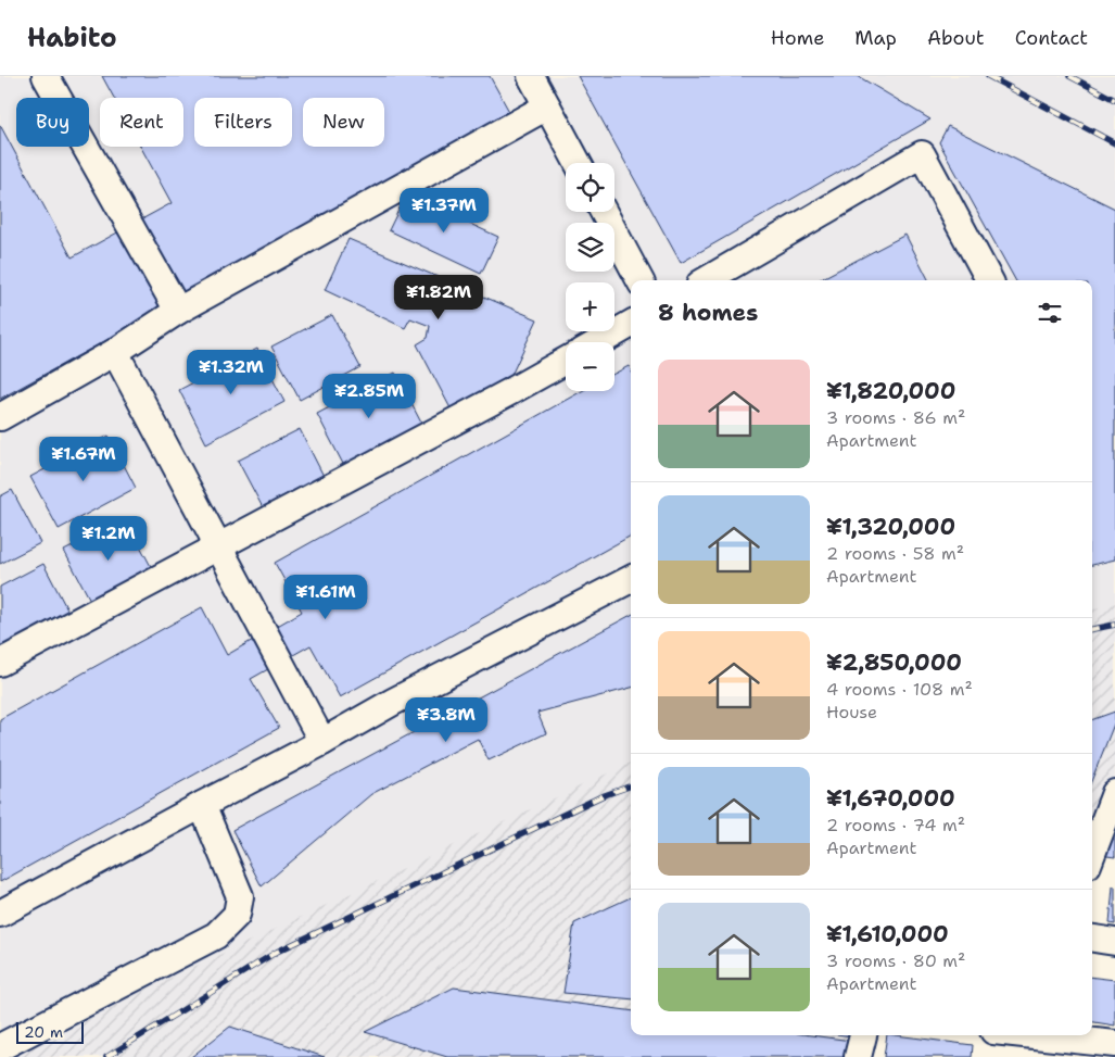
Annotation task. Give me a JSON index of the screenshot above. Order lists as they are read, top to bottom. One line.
{"scale_bar":"20 m","page":{"header":"Habito","nav":["Home","Map","About","Contact"],"chip":["Buy","Rent","Filters","New"],"map_buttons":["+","−"],"price":["¥1.37M","¥1.82M","¥1.32M","¥2.85M","¥1.67M","¥1.2M","¥1.61M","¥3.8M"],"heading":"8 homes","list":[{"name":"¥1,820,000","note":"3 rooms · 86 m² · Apartment"},{"name":"¥1,320,000","note":"2 rooms · 58 m² · Apartment"},{"name":"¥2,850,000","note":"4 rooms · 108 m² · House"},{"name":"¥1,670,000","note":"2 rooms · 74 m² · Apartment"},{"name":"¥1,610,000","note":"3 rooms · 80 m² · Apartment"}],"scale":"20 m"}}
